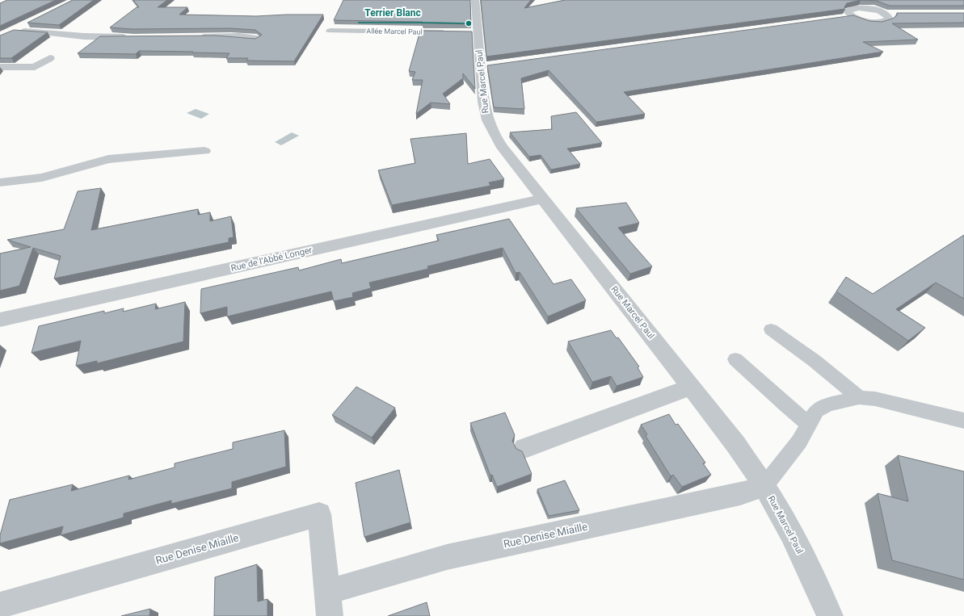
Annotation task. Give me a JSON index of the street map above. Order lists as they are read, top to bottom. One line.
{"streets":{"street":["Allée Marcel Paul","Rue Marcel Paul","Rue de l’Abbé Longer","Rue Denise Miaille"]},"crossings":[["Rue Marcel Paul","Rue de l’Abbé Longer"],["Rue Marcel Paul","Rue Denise Miaille"]],"places":["Terrier Blanc"]}
